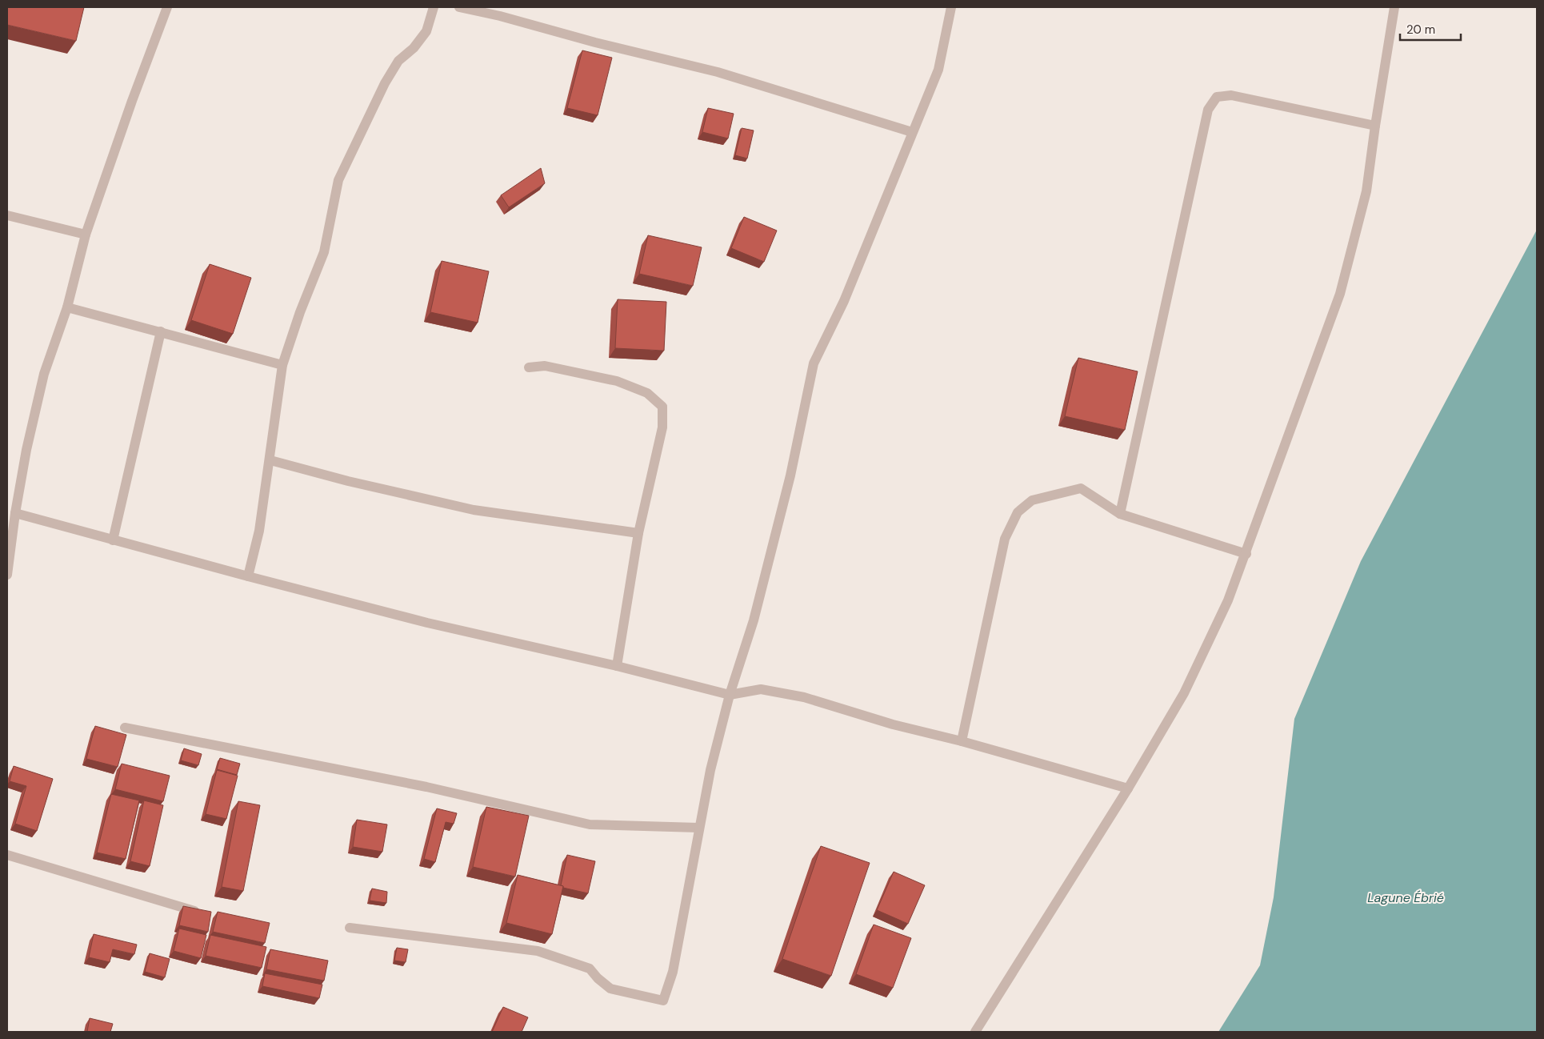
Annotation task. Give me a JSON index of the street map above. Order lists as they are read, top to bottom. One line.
{"water":["Lagune Ébrié"],"scale_bar":"20 m"}
